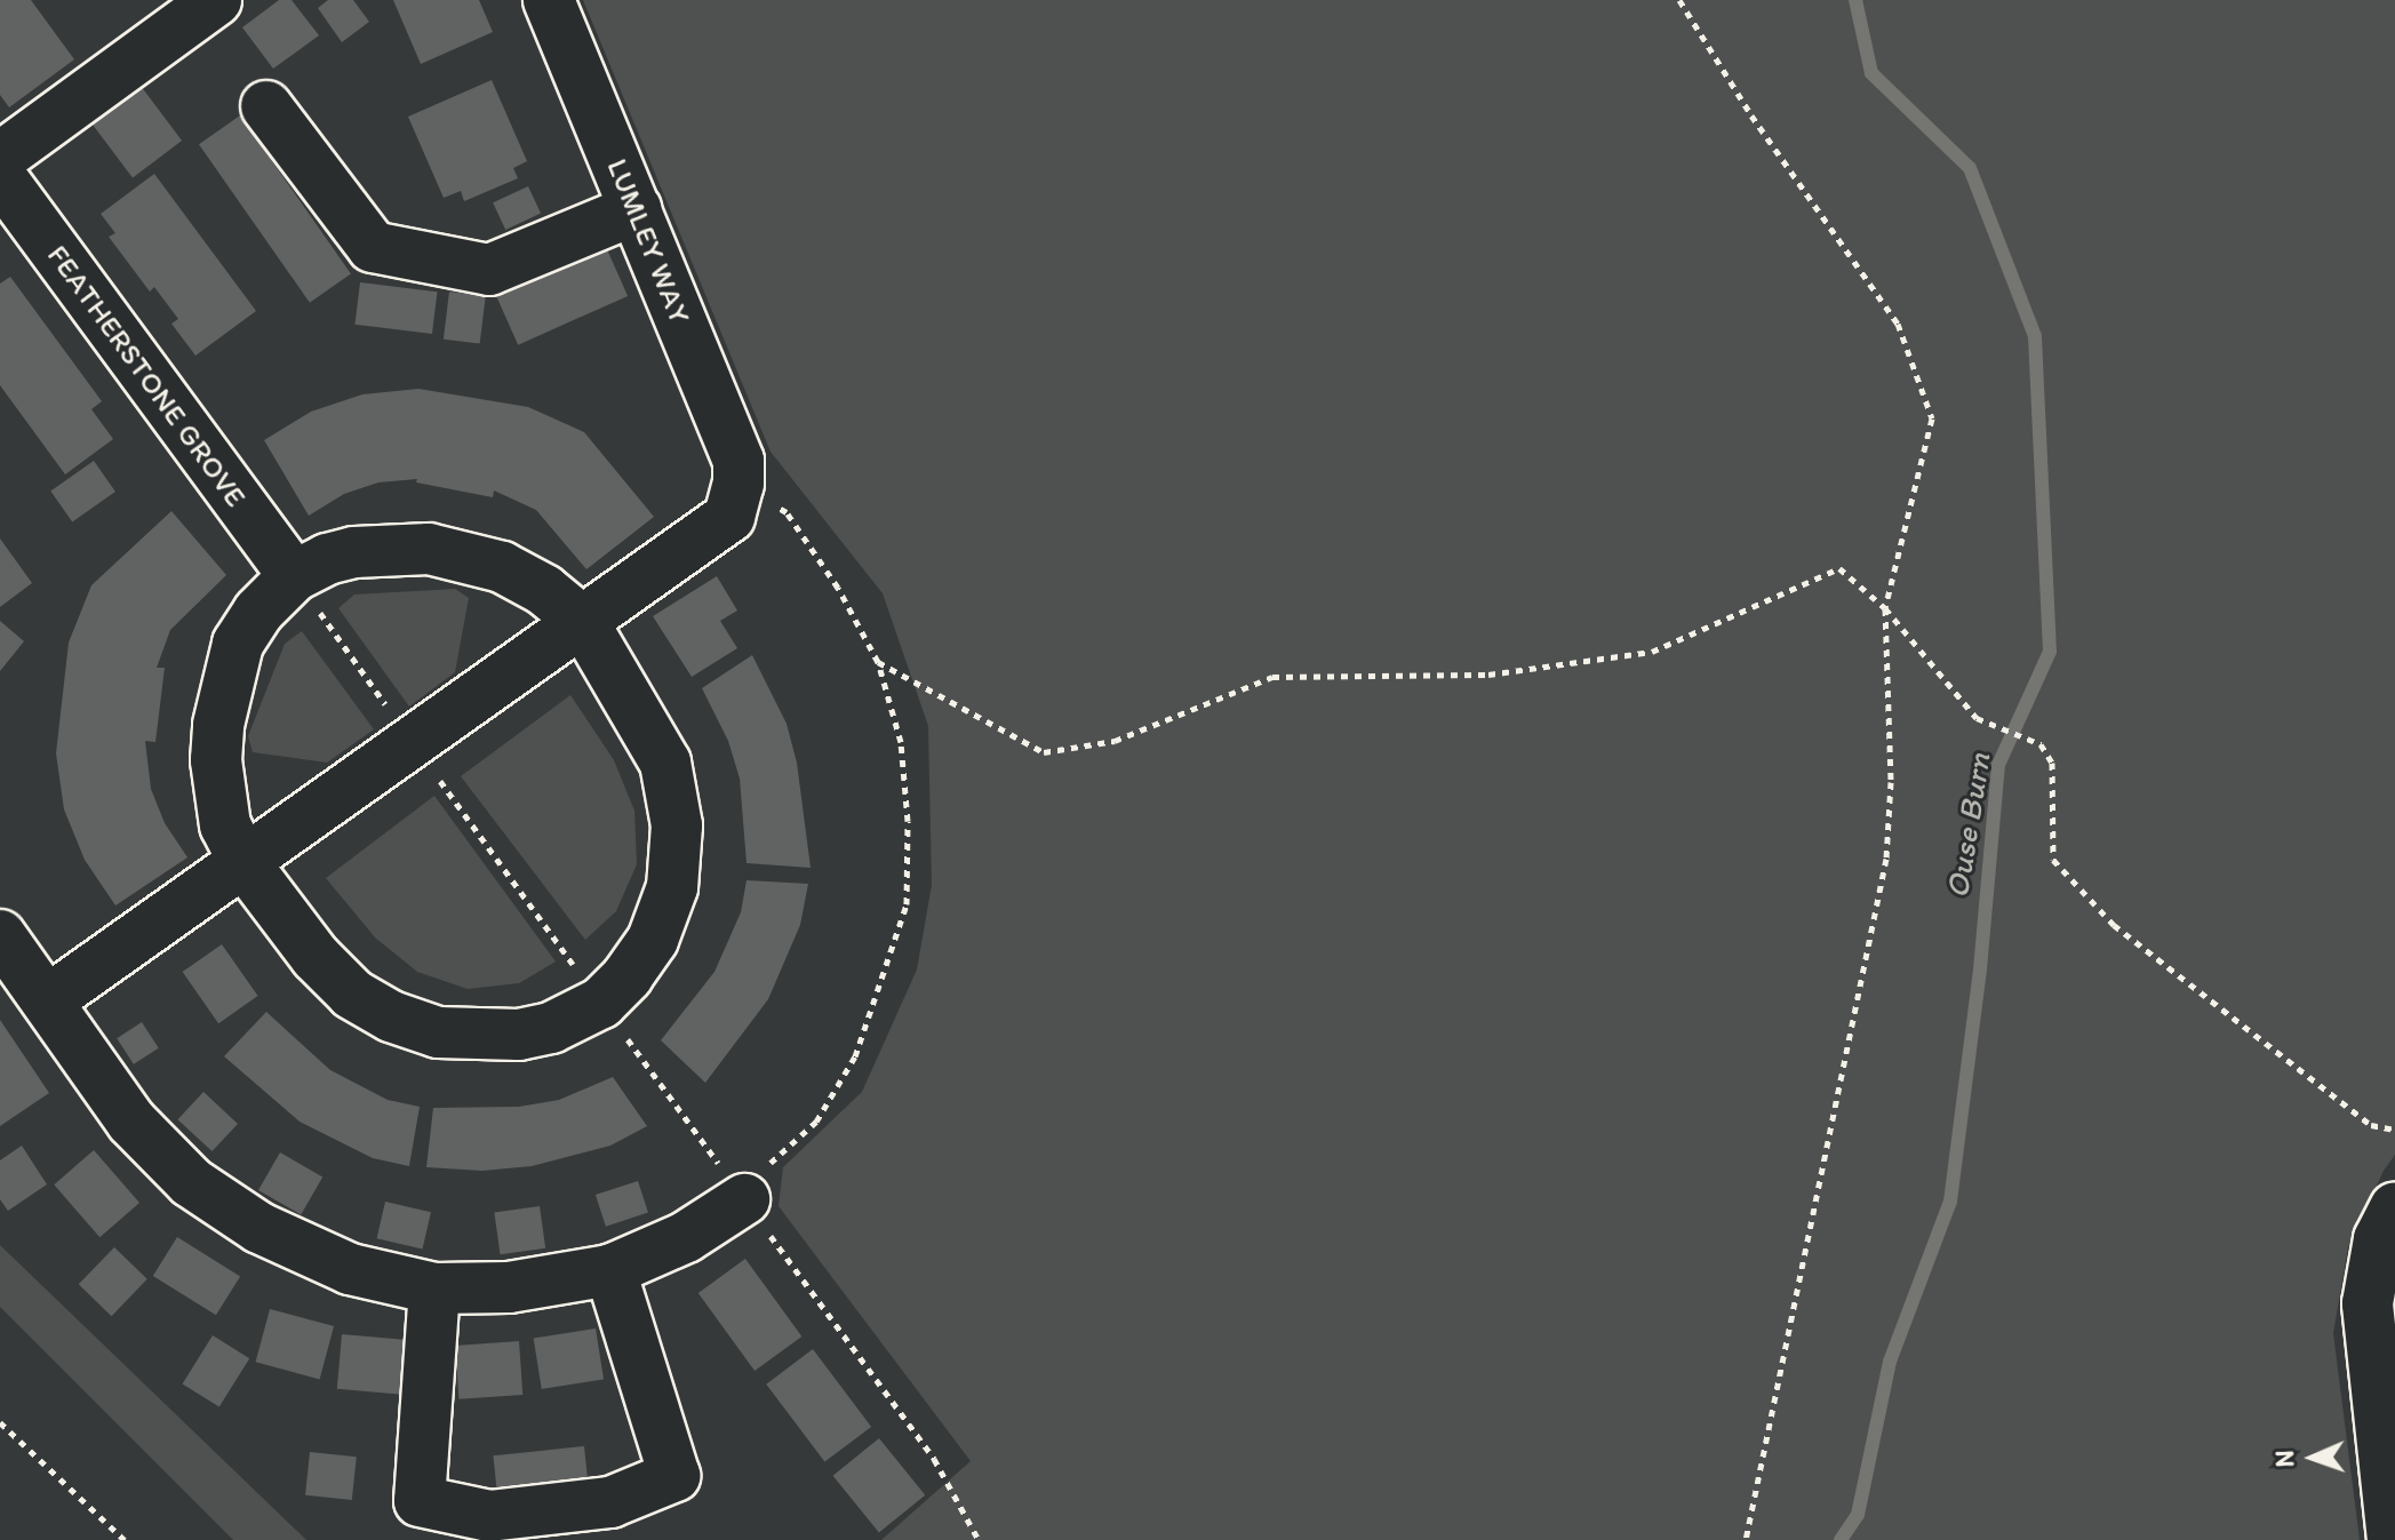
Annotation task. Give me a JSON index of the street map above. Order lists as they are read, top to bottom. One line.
{"streets":{"street":["LUMLEY WAY","FEATHERSTONE GROVE"]},"water":["Ouse Burn"],"north":"left"}
